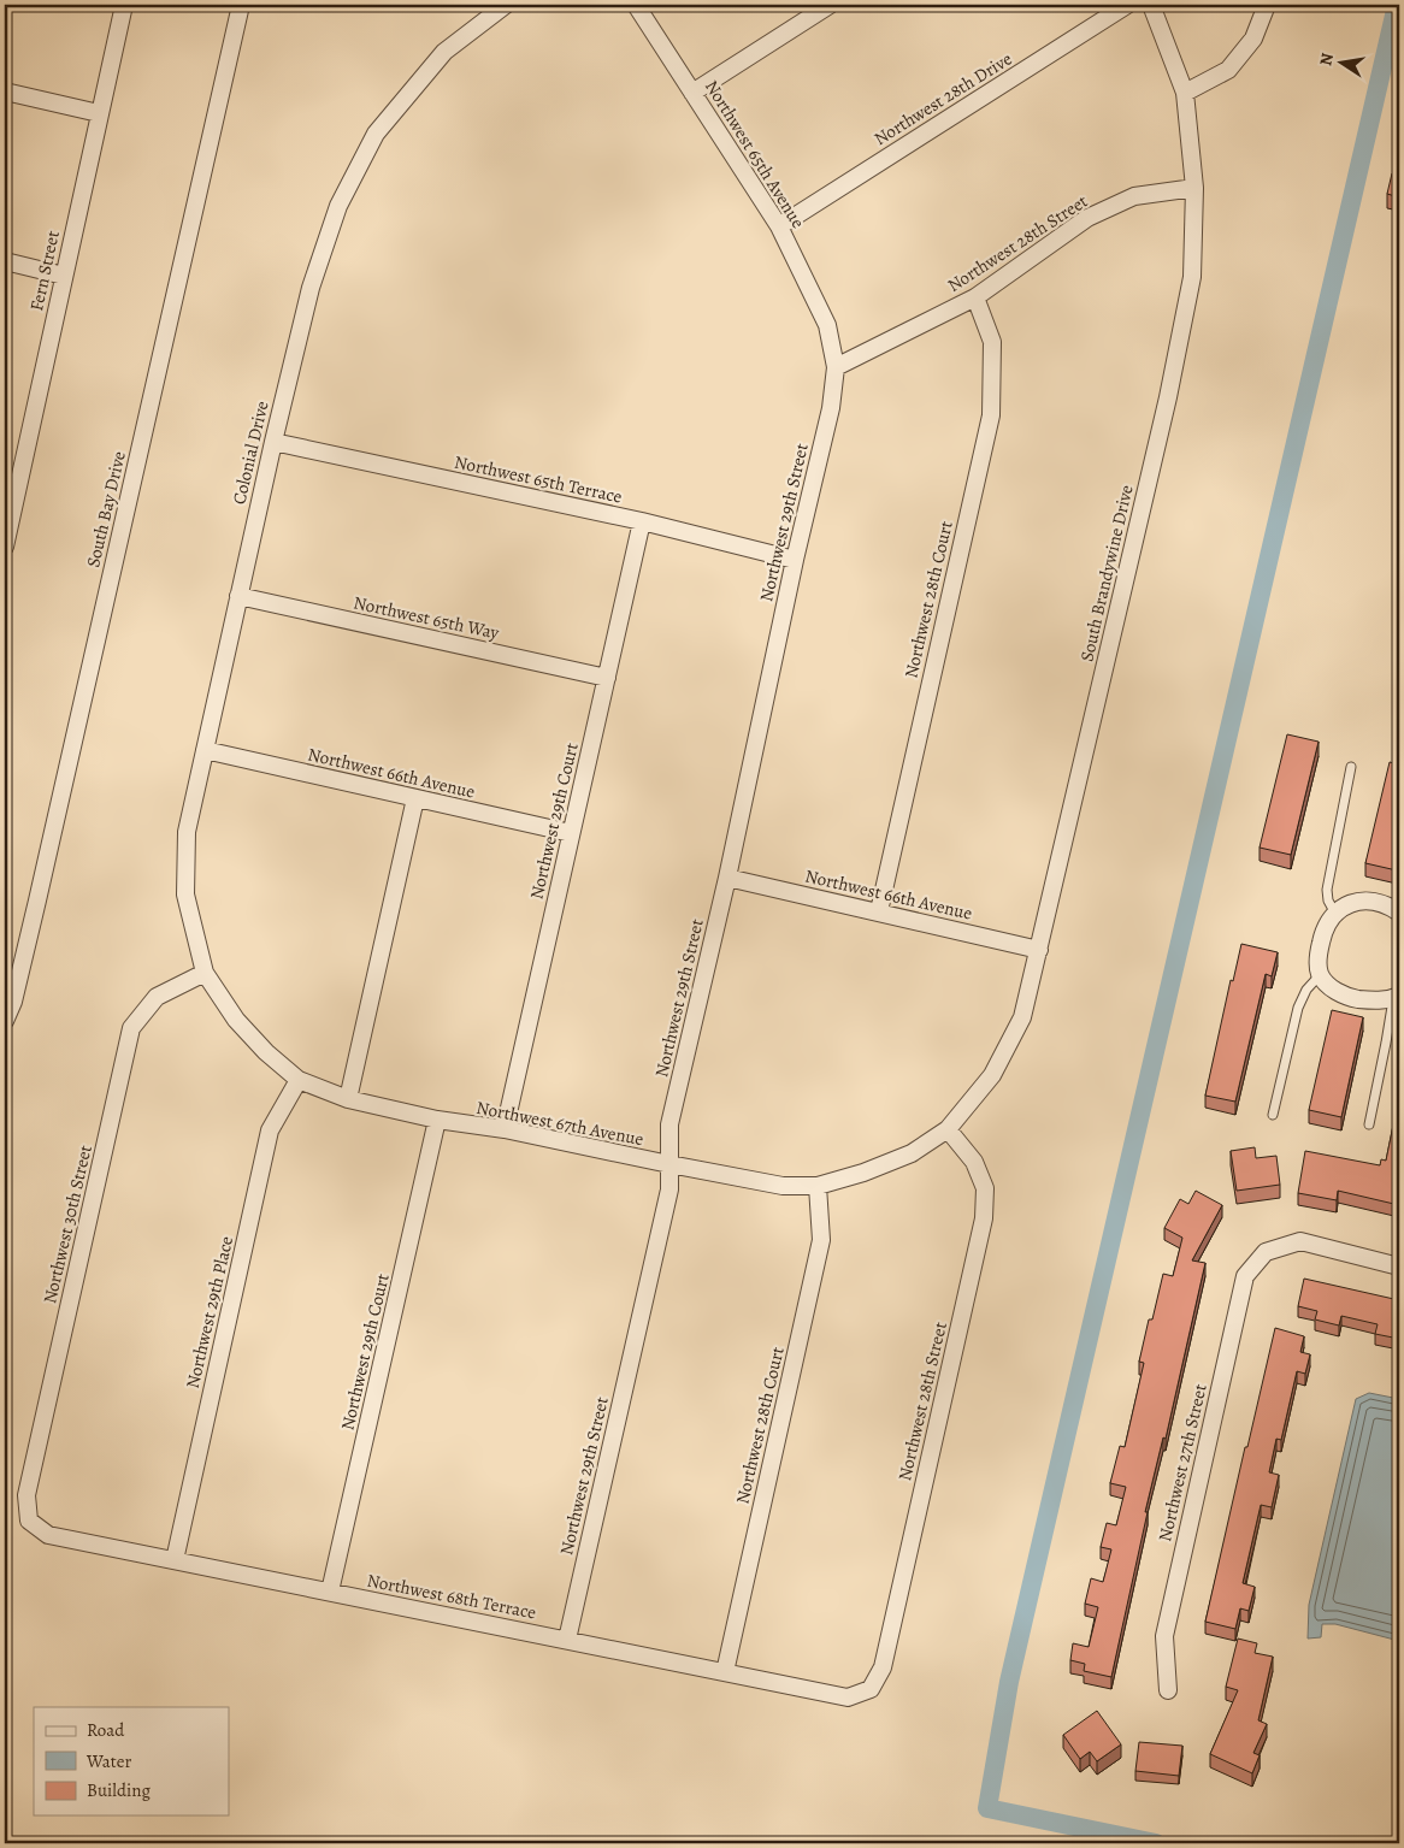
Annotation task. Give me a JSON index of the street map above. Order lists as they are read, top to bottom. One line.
{"streets":{"street":["Northwest 28th Drive","Northwest 65th Avenue","Northwest 28th Street","Fern Street","Colonial Drive","Northwest 65th Terrace","South Bay Drive","Northwest 29th Street","South Brandywine Drive","Northwest 28th Court","Northwest 65th Way","Northwest 66th Avenue","Northwest 29th Court","Northwest 67th Avenue","Northwest 30th Street","Northwest 29th Place","Northwest 27th Street","Northwest 68th Terrace"]},"crossings":[["Northwest 28th Drive","Northwest 65th Avenue"],["Northwest 65th Avenue","Northwest 28th Street"],["Northwest 65th Avenue","Northwest 29th Street"],["Northwest 28th Street","Northwest 29th Street"],["Northwest 28th Street","South Brandywine Drive"],["Northwest 28th Street","Northwest 28th Court"],["Northwest 28th Street","Northwest 67th Avenue"],["Northwest 28th Street","Northwest 68th Terrace"],["Colonial Drive","Northwest 65th Terrace"],["Colonial Drive","Northwest 65th Way"],["Colonial Drive","Northwest 66th Avenue"],["Colonial Drive","Northwest 67th Avenue"],["Colonial Drive","Northwest 30th Street"],["Northwest 65th Terrace","Northwest 29th Street"],["Northwest 65th Terrace","Northwest 29th Court"],["Northwest 29th Street","Northwest 66th Avenue"],["Northwest 29th Street","Northwest 67th Avenue"],["Northwest 29th Street","Northwest 68th Terrace"],["South Brandywine Drive","Northwest 66th Avenue"],["South Brandywine Drive","Northwest 67th Avenue"],["Northwest 28th Court","Northwest 66th Avenue"],["Northwest 28th Court","Northwest 67th Avenue"],["Northwest 28th Court","Northwest 68th Terrace"],["Northwest 65th Way","Northwest 29th Court"],["Northwest 66th Avenue","Northwest 29th Court"],["Northwest 29th Court","Northwest 67th Avenue"],["Northwest 29th Court","Northwest 68th Terrace"],["Northwest 67th Avenue","Northwest 30th Street"],["Northwest 67th Avenue","Northwest 29th Place"],["Northwest 30th Street","Northwest 68th Terrace"],["Northwest 29th Place","Northwest 68th Terrace"]],"legend":["Road","Water","Building"],"north":"left"}
